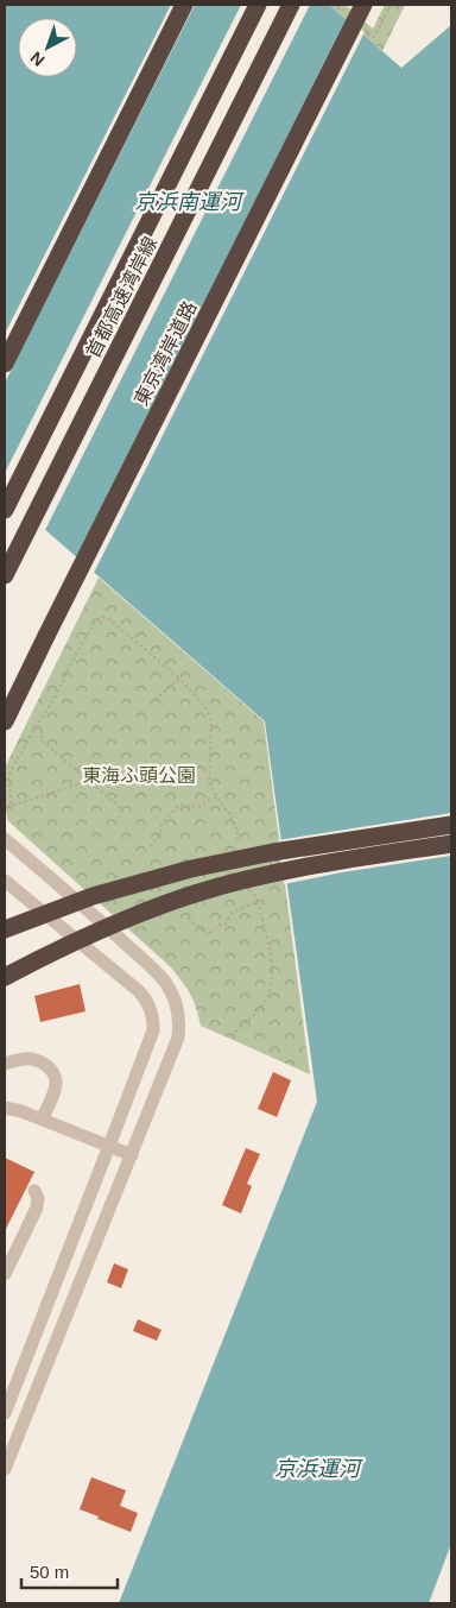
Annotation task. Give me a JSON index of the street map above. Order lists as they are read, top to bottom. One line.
{"streets":{"highway":["首都高速湾岸線","東京湾岸道路"]},"water":["京浜南運河","京浜運河"],"parks":["東海ふ頭公園"],"scale_bar":"50 m","north":"bottom left"}
